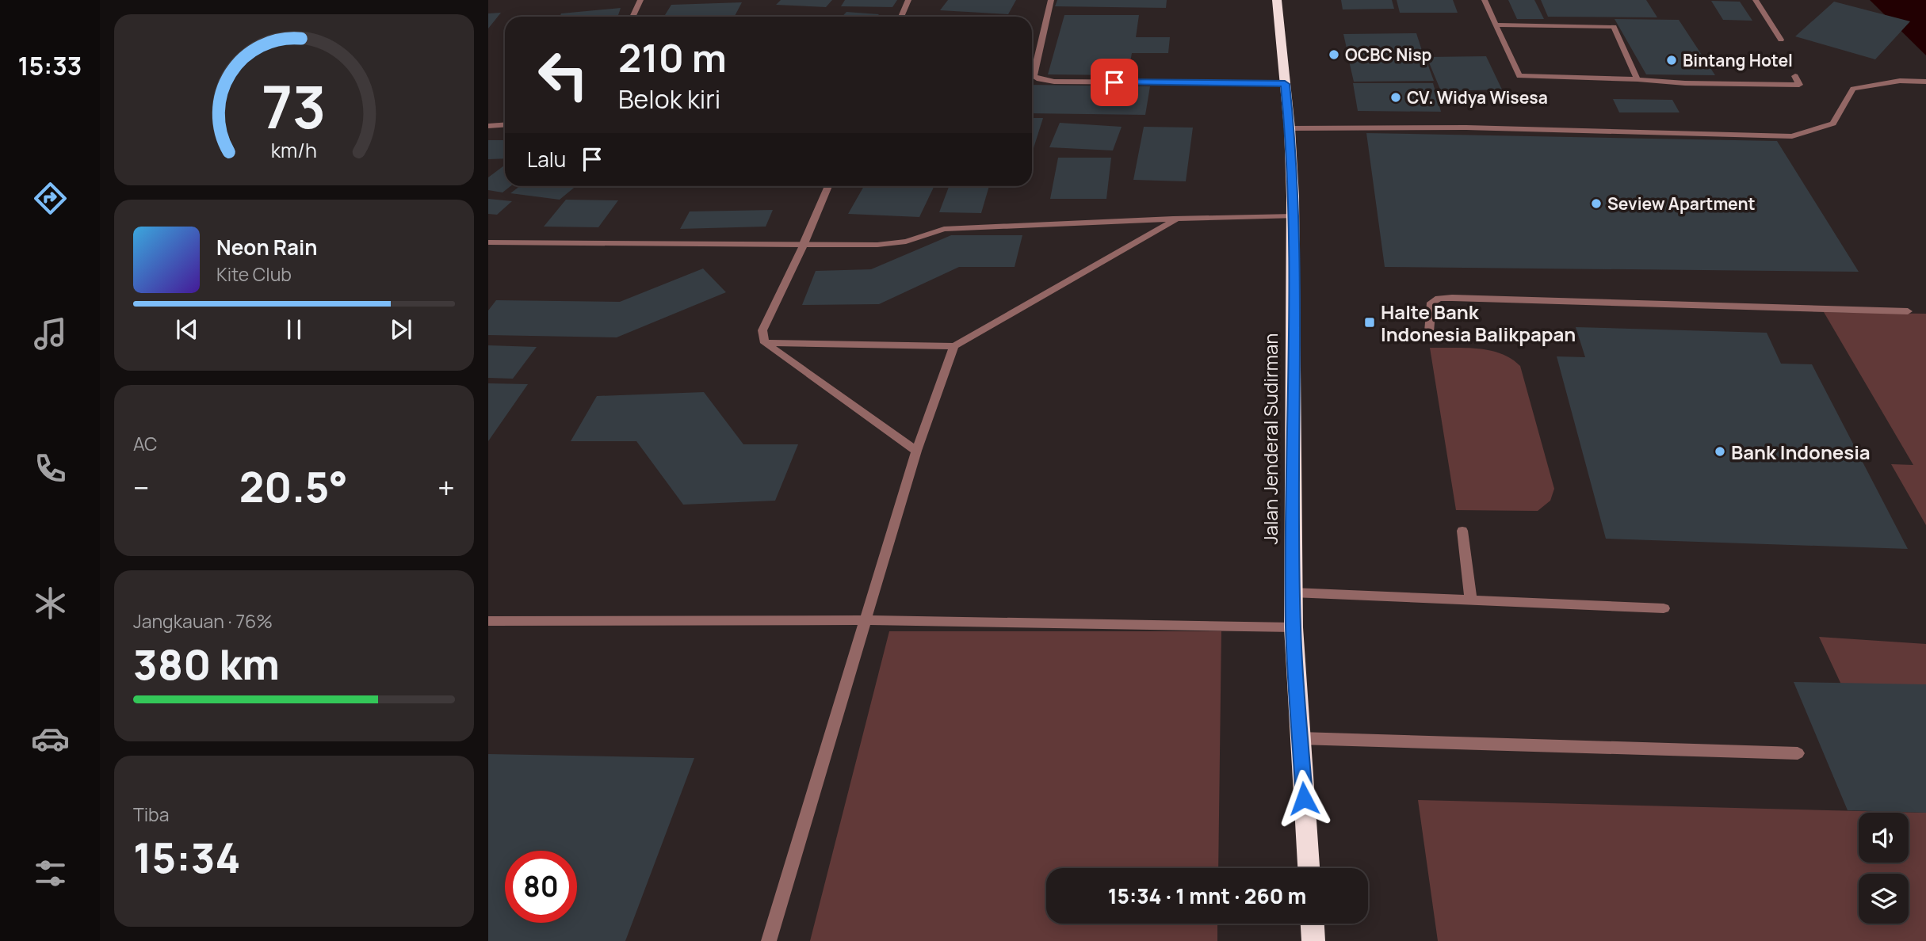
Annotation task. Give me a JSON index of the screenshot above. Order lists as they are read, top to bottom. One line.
{"streets":{"highway":["Jalan Jenderal Sudirman"]},"places":{"other":["OCBC Nisp","Bintang Hotel","CV. Widya Wisesa","Seview Apartment","Bank Indonesia"],"transit":["Halte Bank Indonesia Balikpapan"]},"page":{"tabs":"15:33","turn":["210 m","Belok kiri"],"then":"Lalu","song":["Neon Rain","Kite Club"],"tile":["AC",["Jangkauan · 76%","380 km"],["Tiba","15:34"]],"heat":["−","20.5°","+"],"limit":"80","trip":"15:34 · 1 mnt · 260 m","gauge":["73","km/h"]}}
